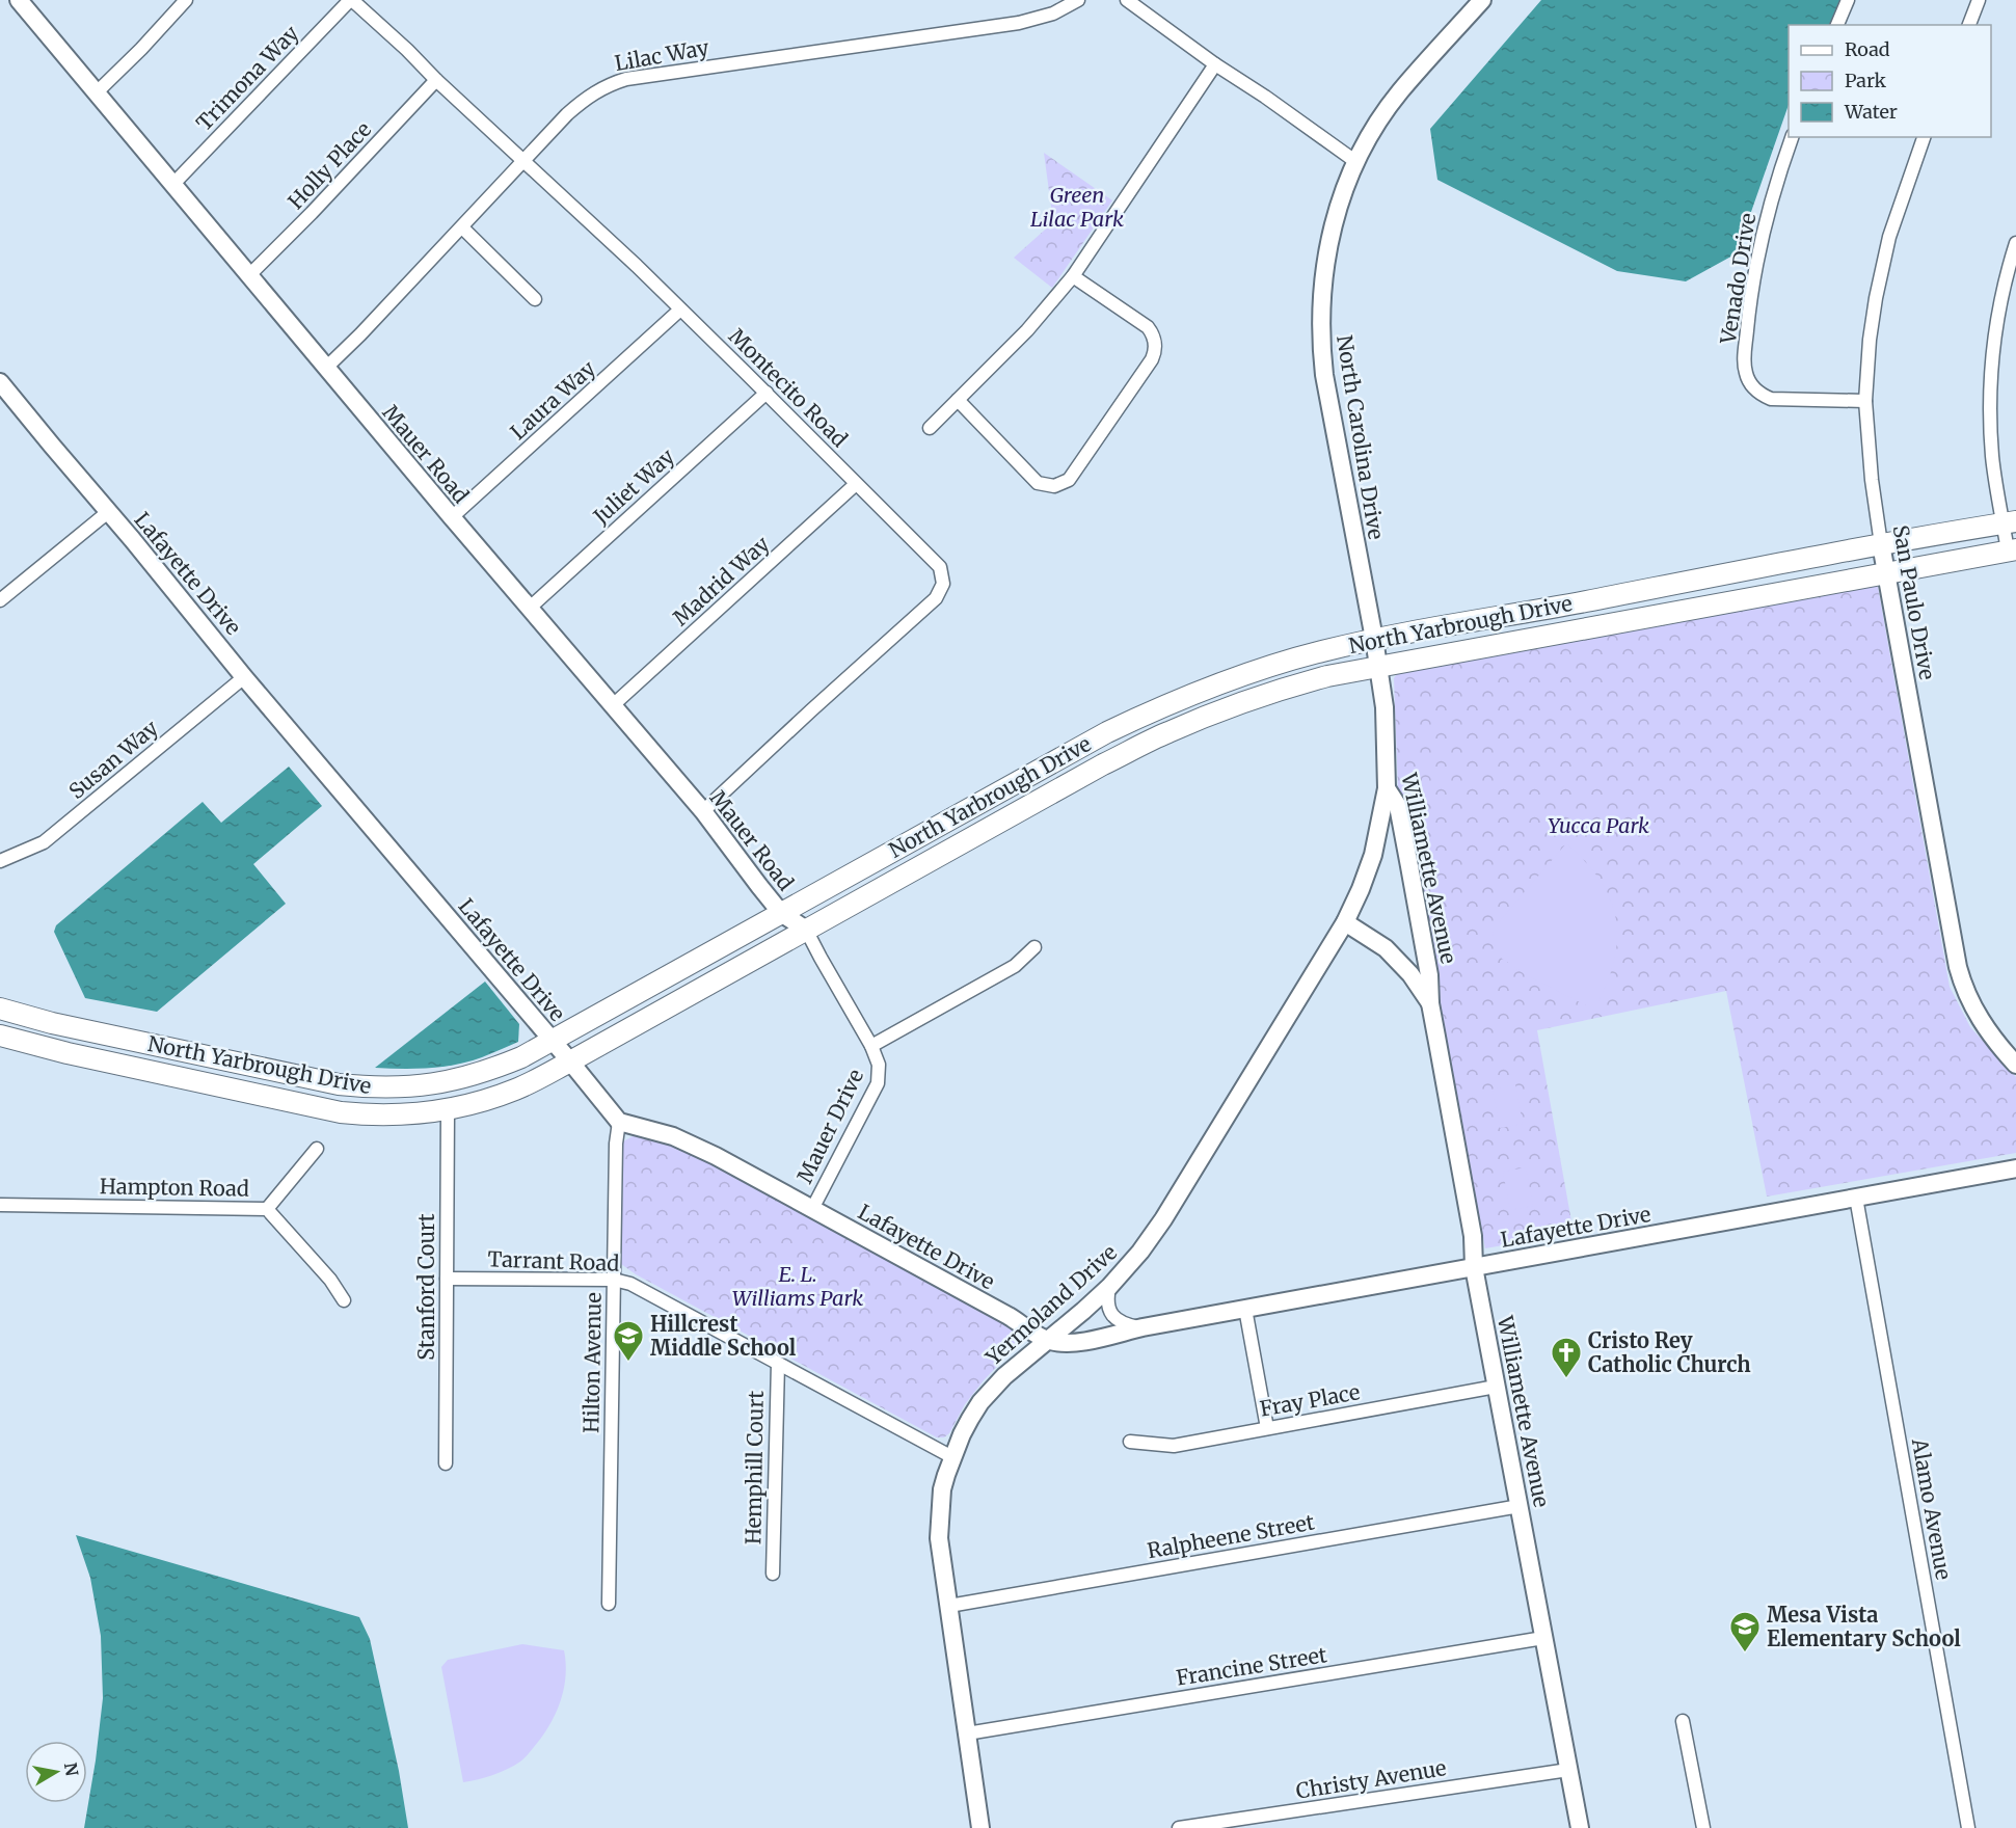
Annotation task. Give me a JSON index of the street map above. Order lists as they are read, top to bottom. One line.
{"streets":{"main road":["North Yarbrough Drive"],"street":["Lilac Way","Trimona Way","Holly Place","Venado Drive","Montecito Road","Laura Way","North Carolina Drive","Mauer Road","Juliet Way","Lafayette Drive","Madrid Way","San Paulo Drive","Susan Way","Williamette Avenue","Mauer Drive","Hampton Road","Tarrant Road","Stanford Court","Yermoland Drive","Hilton Avenue","Fray Place","Hemphill Court","Alamo Avenue","Ralpheene Street","Francine Street","Christy Avenue"]},"crossings":[["Lilac Way","Montecito Road"],["Lilac Way","Mauer Road"],["Trimona Way","Montecito Road"],["Trimona Way","Mauer Road"],["Holly Place","Montecito Road"],["Holly Place","Mauer Road"],["Venado Drive","San Paulo Drive"],["Montecito Road","Laura Way"],["Montecito Road","Mauer Road"],["Montecito Road","Juliet Way"],["Montecito Road","Madrid Way"],["Laura Way","Mauer Road"],["North Carolina Drive","North Yarbrough Drive"],["North Carolina Drive","Williamette Avenue"],["Mauer Road","Juliet Way"],["Mauer Road","Madrid Way"],["Mauer Road","North Yarbrough Drive"],["Mauer Road","Mauer Drive"],["Lafayette Drive","North Yarbrough Drive"],["Lafayette Drive","Susan Way"],["Lafayette Drive","Williamette Avenue"],["Lafayette Drive","Mauer Drive"],["Lafayette Drive","Yermoland Drive"],["Lafayette Drive","Hilton Avenue"],["Lafayette Drive","Alamo Avenue"],["San Paulo Drive","North Yarbrough Drive"],["North Yarbrough Drive","Williamette Avenue"],["North Yarbrough Drive","Mauer Drive"],["North Yarbrough Drive","Stanford Court"],["Williamette Avenue","Yermoland Drive"],["Williamette Avenue","Fray Place"],["Williamette Avenue","Ralpheene Street"],["Williamette Avenue","Francine Street"],["Williamette Avenue","Christy Avenue"],["Tarrant Road","Stanford Court"],["Tarrant Road","Yermoland Drive"],["Tarrant Road","Hilton Avenue"],["Tarrant Road","Hemphill Court"],["Yermoland Drive","Ralpheene Street"],["Yermoland Drive","Francine Street"]],"parks":["Green Lilac Park","Yucca Park","E. L. Williams Park"],"places":{"school or university":["Hillcrest Middle School","Mesa Vista Elementary School"],"church":["Cristo Rey Catholic Church"]},"legend":["Road","Park","Water"],"north":"right"}
